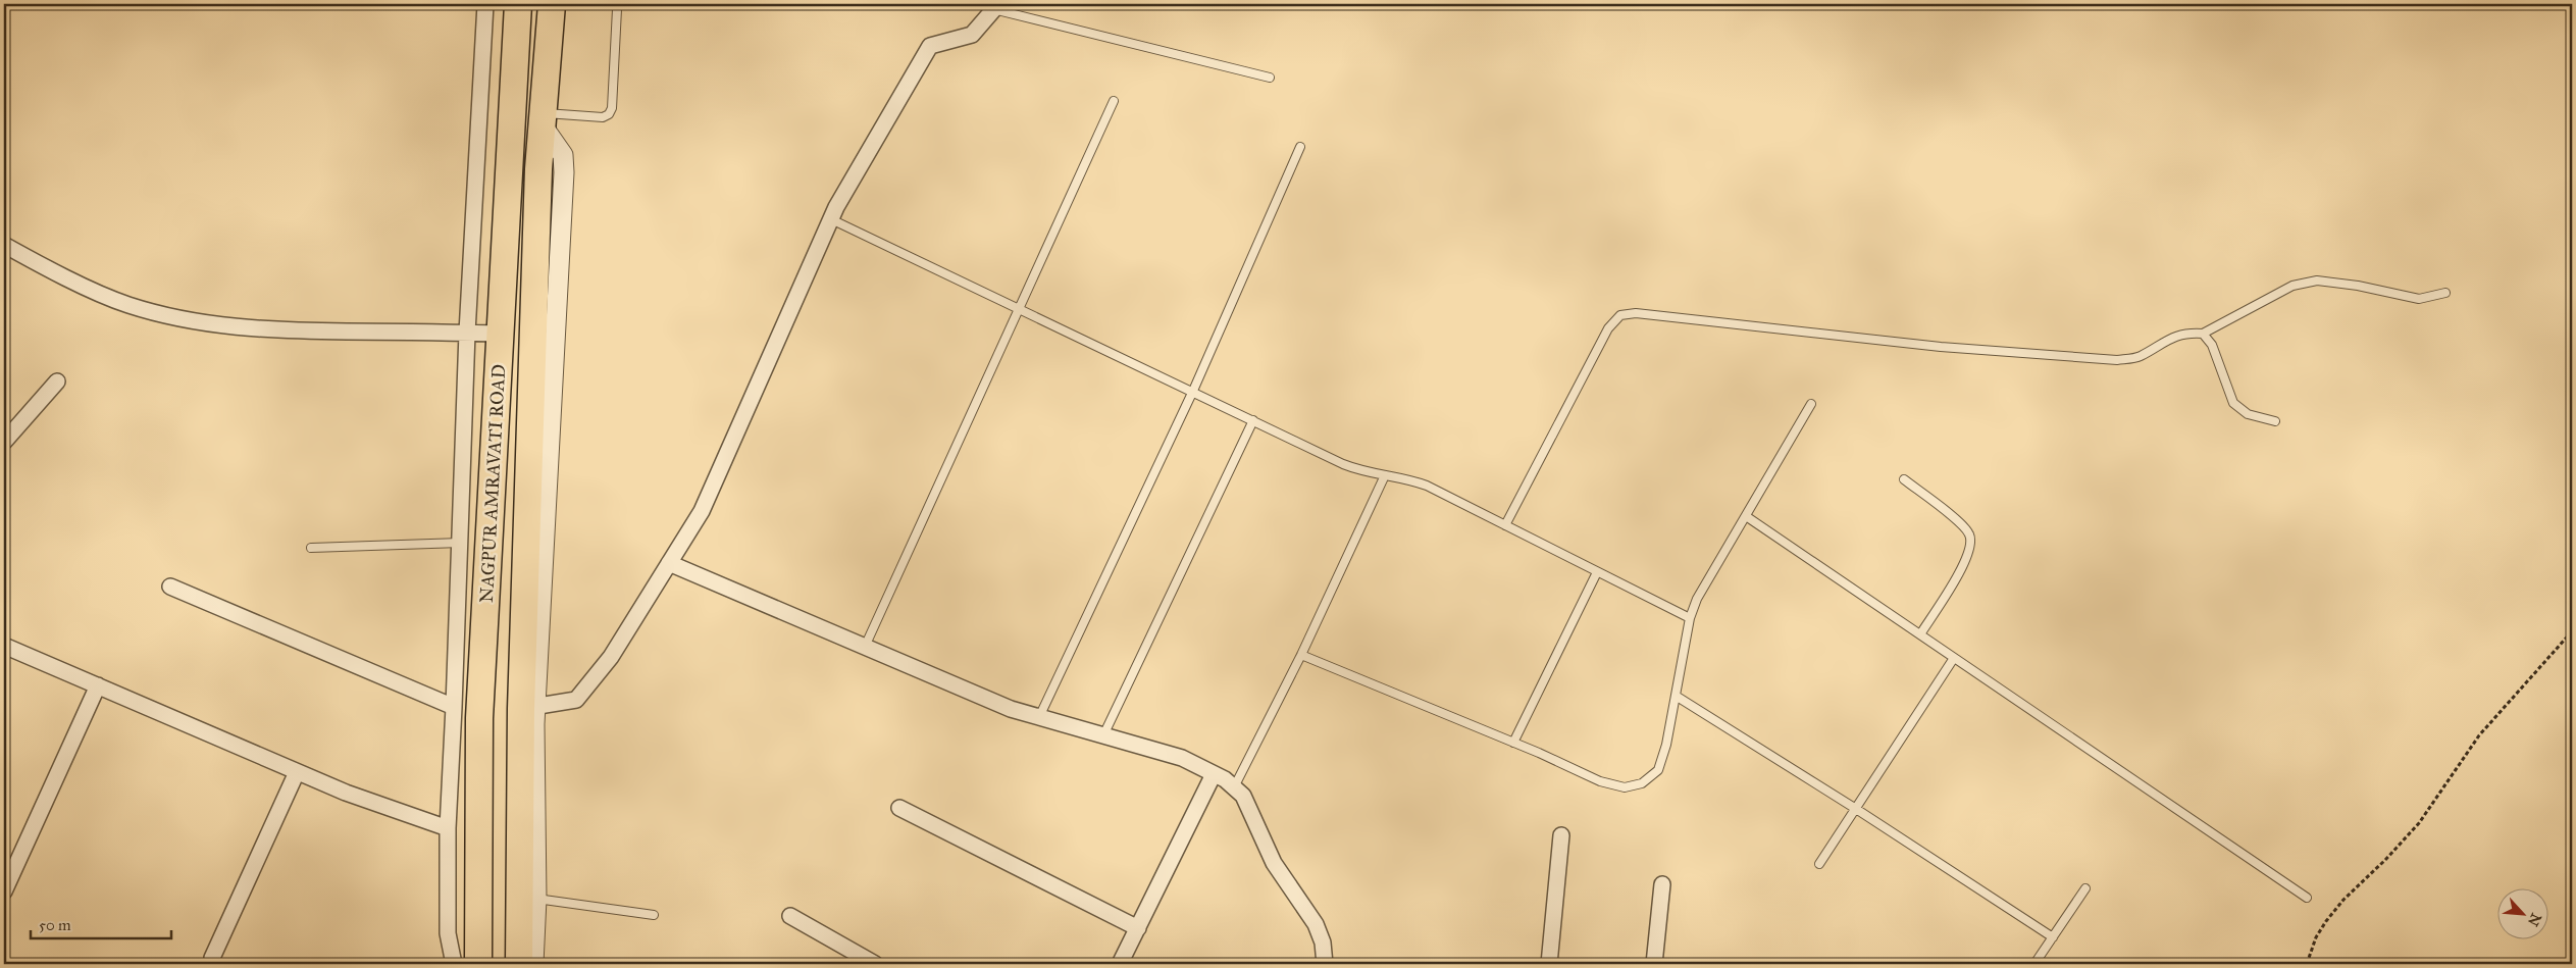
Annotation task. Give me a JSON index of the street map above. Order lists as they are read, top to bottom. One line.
{"streets":{"highway":["NAGPUR AMRAVATI ROAD"]},"scale_bar":"50 m","north":"bottom right"}
